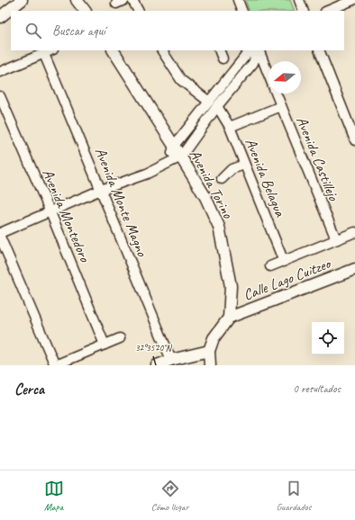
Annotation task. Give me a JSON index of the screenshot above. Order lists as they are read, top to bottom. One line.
{"streets":{"street":["Avenida Castillejo","Avenida Belagua","Avenida Torino","Avenida Monte Magno","Avenida Montedoro","Calle Lago Cuitzeo"]},"crossings":[["Avenida Torino","Calle Lago Cuitzeo"]],"north":"left","page":{"search":"Buscar aquí","heading":["Cerca","0 resultados"],"nav":["Mapa","Cómo llegar","Guardados"]},"coordinates":["32°35'20\"N"]}
